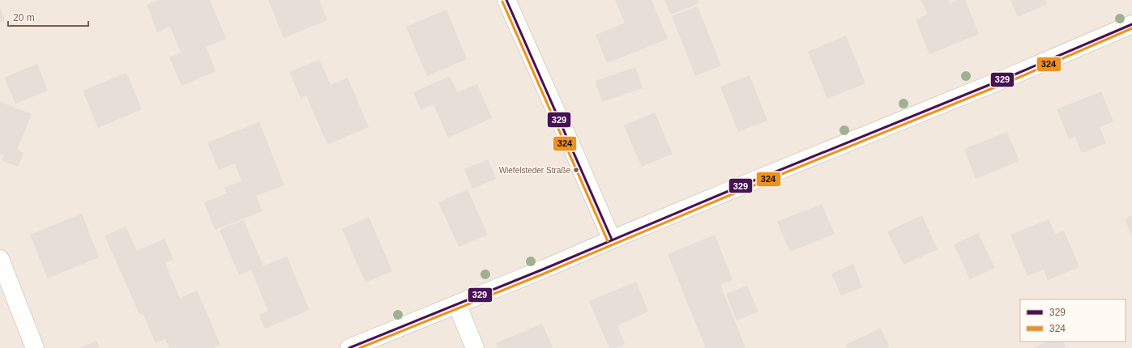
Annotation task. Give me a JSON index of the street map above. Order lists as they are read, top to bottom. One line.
{"places":["Wiefelsteder Straße"],"lines":["transit line 329","transit line 324"],"legend":["329","324"],"scale_bar":"20 m"}
